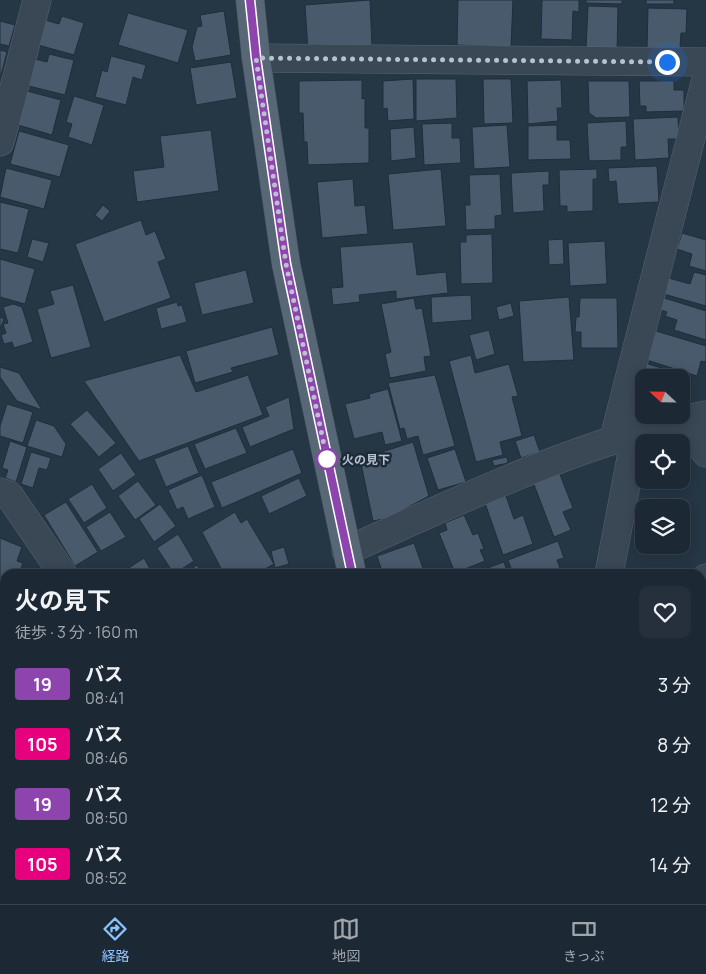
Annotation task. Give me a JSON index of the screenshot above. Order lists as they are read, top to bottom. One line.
{"places":["火の見下"],"lines":["bus line 19"],"north":"left","page":{"heading":["火の見下","徒歩 · 3 分 · 160 m"],"list":[{"mark":"19","name":"バス","note":"08:41","value":"3 分"},{"mark":"105","name":"バス","note":"08:46","value":"8 分"},{"mark":"19","name":"バス","note":"08:50","value":"12 分"},{"mark":"105","name":"バス","note":"08:52","value":"14 分"}],"tabs":["経路","地図","きっぷ"]}}
